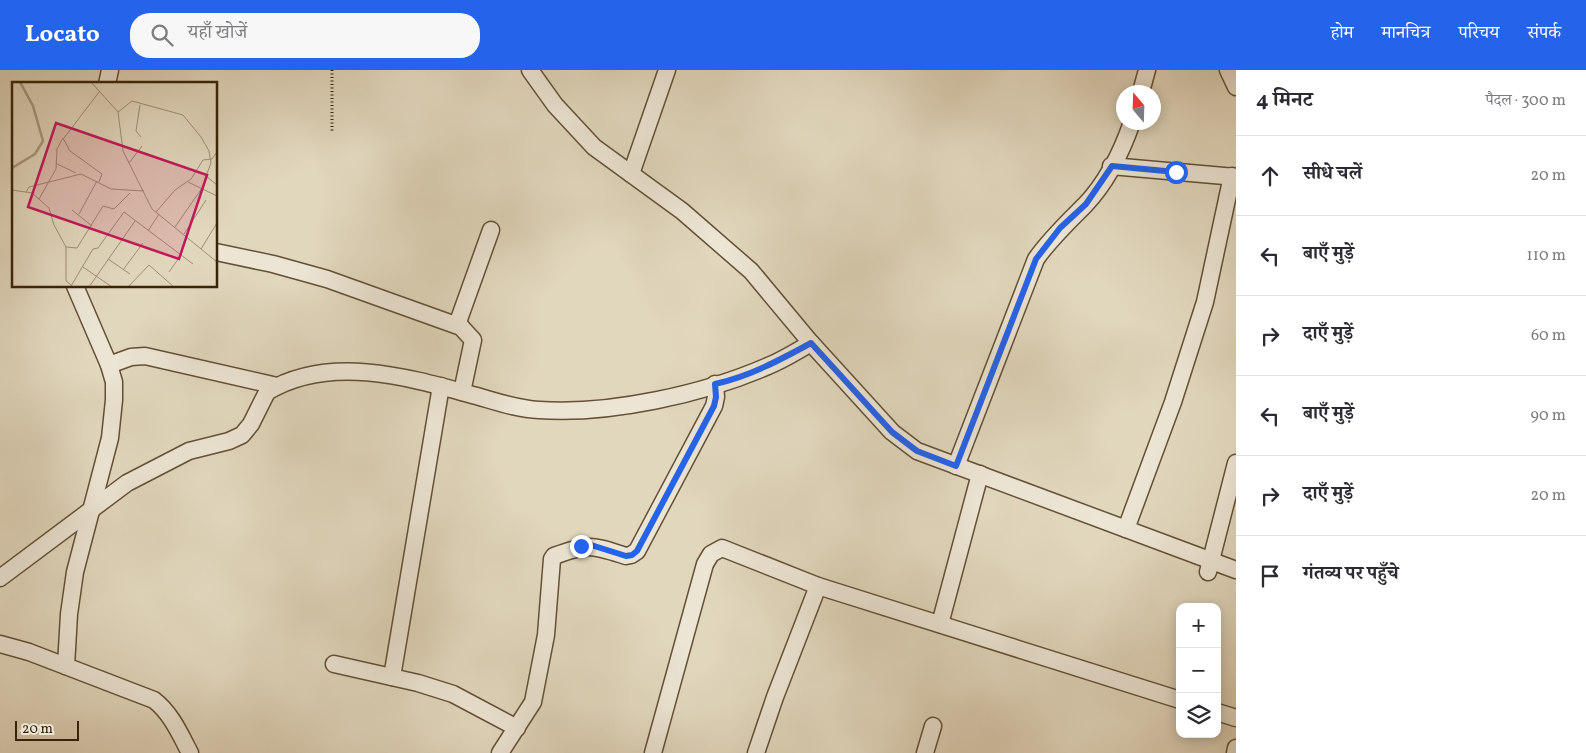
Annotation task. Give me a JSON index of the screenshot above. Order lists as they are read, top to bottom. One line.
{"scale_bar":"20 m","north":"top","page":{"header":"Locato","search":"यहाँ खोजें","nav":["होम","मानचित्र","परिचय","संपर्क"],"heading":["4 मिनट","पैदल · 300 m"],"list":[["सीधे चलें","20 m"],["बाएँ मुड़ें","110 m"],["दाएँ मुड़ें","60 m"],["बाएँ मुड़ें","90 m"],["दाएँ मुड़ें","20 m"],"गंतव्य पर पहुँचे"],"map_buttons":["+","−"],"scale":"20 m"}}
